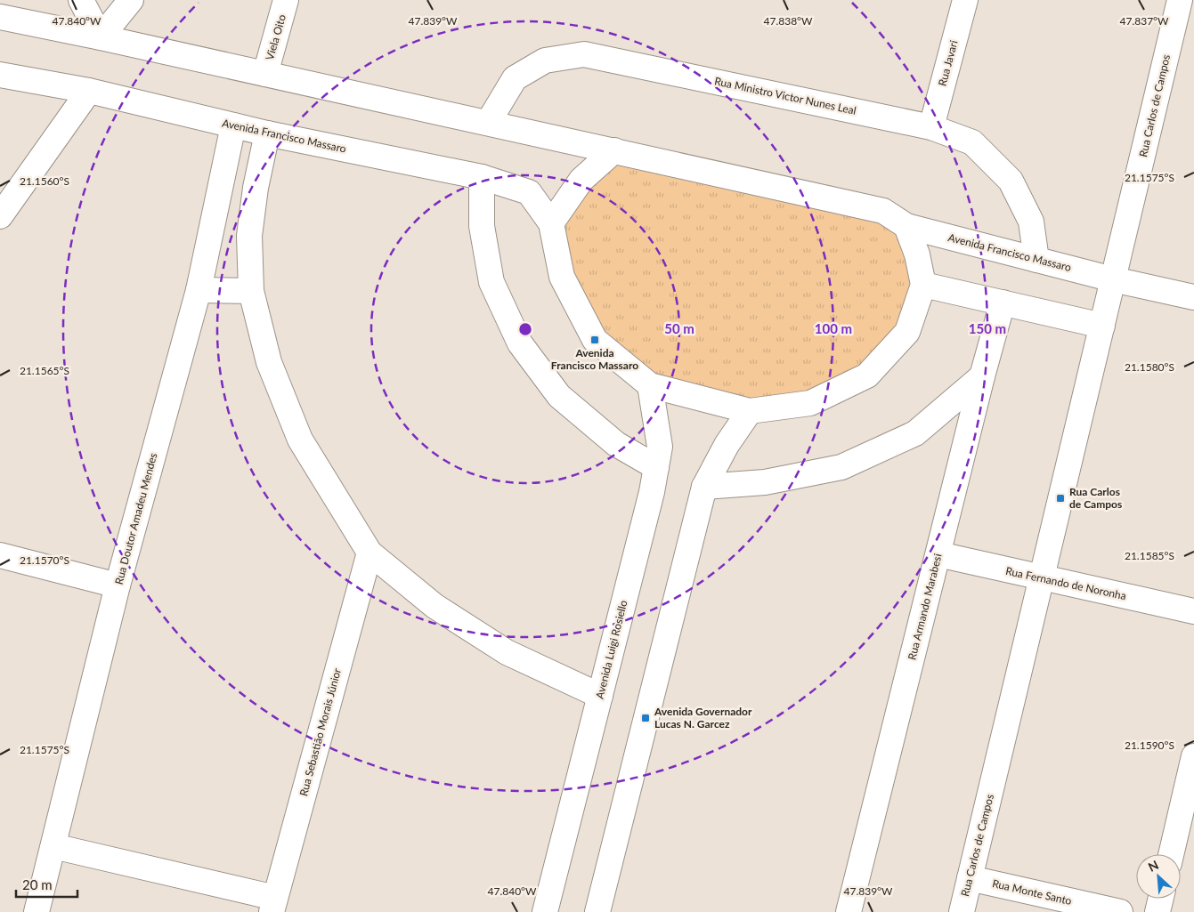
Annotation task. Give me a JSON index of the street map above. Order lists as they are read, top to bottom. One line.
{"streets":{"street":["Viela Oito","Rua Javari","Rua Ministro Victor Nunes Leal","Rua Carlos de Campos","Avenida Francisco Massaro","Rua Doutor Amadeu Mendes","Rua Fernando de Noronha","Rua Armando Marabesi","Avenida Luigi Rosiello","Rua Sebastião Morais Júnior","Rua Monte Santo"]},"crossings":[["Viela Oito","Avenida Francisco Massaro"],["Rua Javari","Rua Ministro Victor Nunes Leal"],["Rua Ministro Victor Nunes Leal","Avenida Francisco Massaro"],["Rua Carlos de Campos","Avenida Francisco Massaro"],["Rua Carlos de Campos","Rua Fernando de Noronha"],["Rua Carlos de Campos","Rua Monte Santo"],["Avenida Francisco Massaro","Rua Doutor Amadeu Mendes"],["Avenida Francisco Massaro","Avenida Luigi Rosiello"],["Rua Fernando de Noronha","Rua Armando Marabesi"]],"places":{"transit":["Avenida Francisco Massaro","Rua Carlos de Campos","Avenida Governador Lucas N. Garcez"]},"scale_bar":"20 m","north":"top left","coordinates":["47.840°W","47.839°W","47.838°W","47.837°W","21.1575°S","21.1560°S","21.1580°S","21.1565°S","21.1585°S","21.1570°S","21.1590°S"],"rings":["50 m","100 m","150 m"]}
